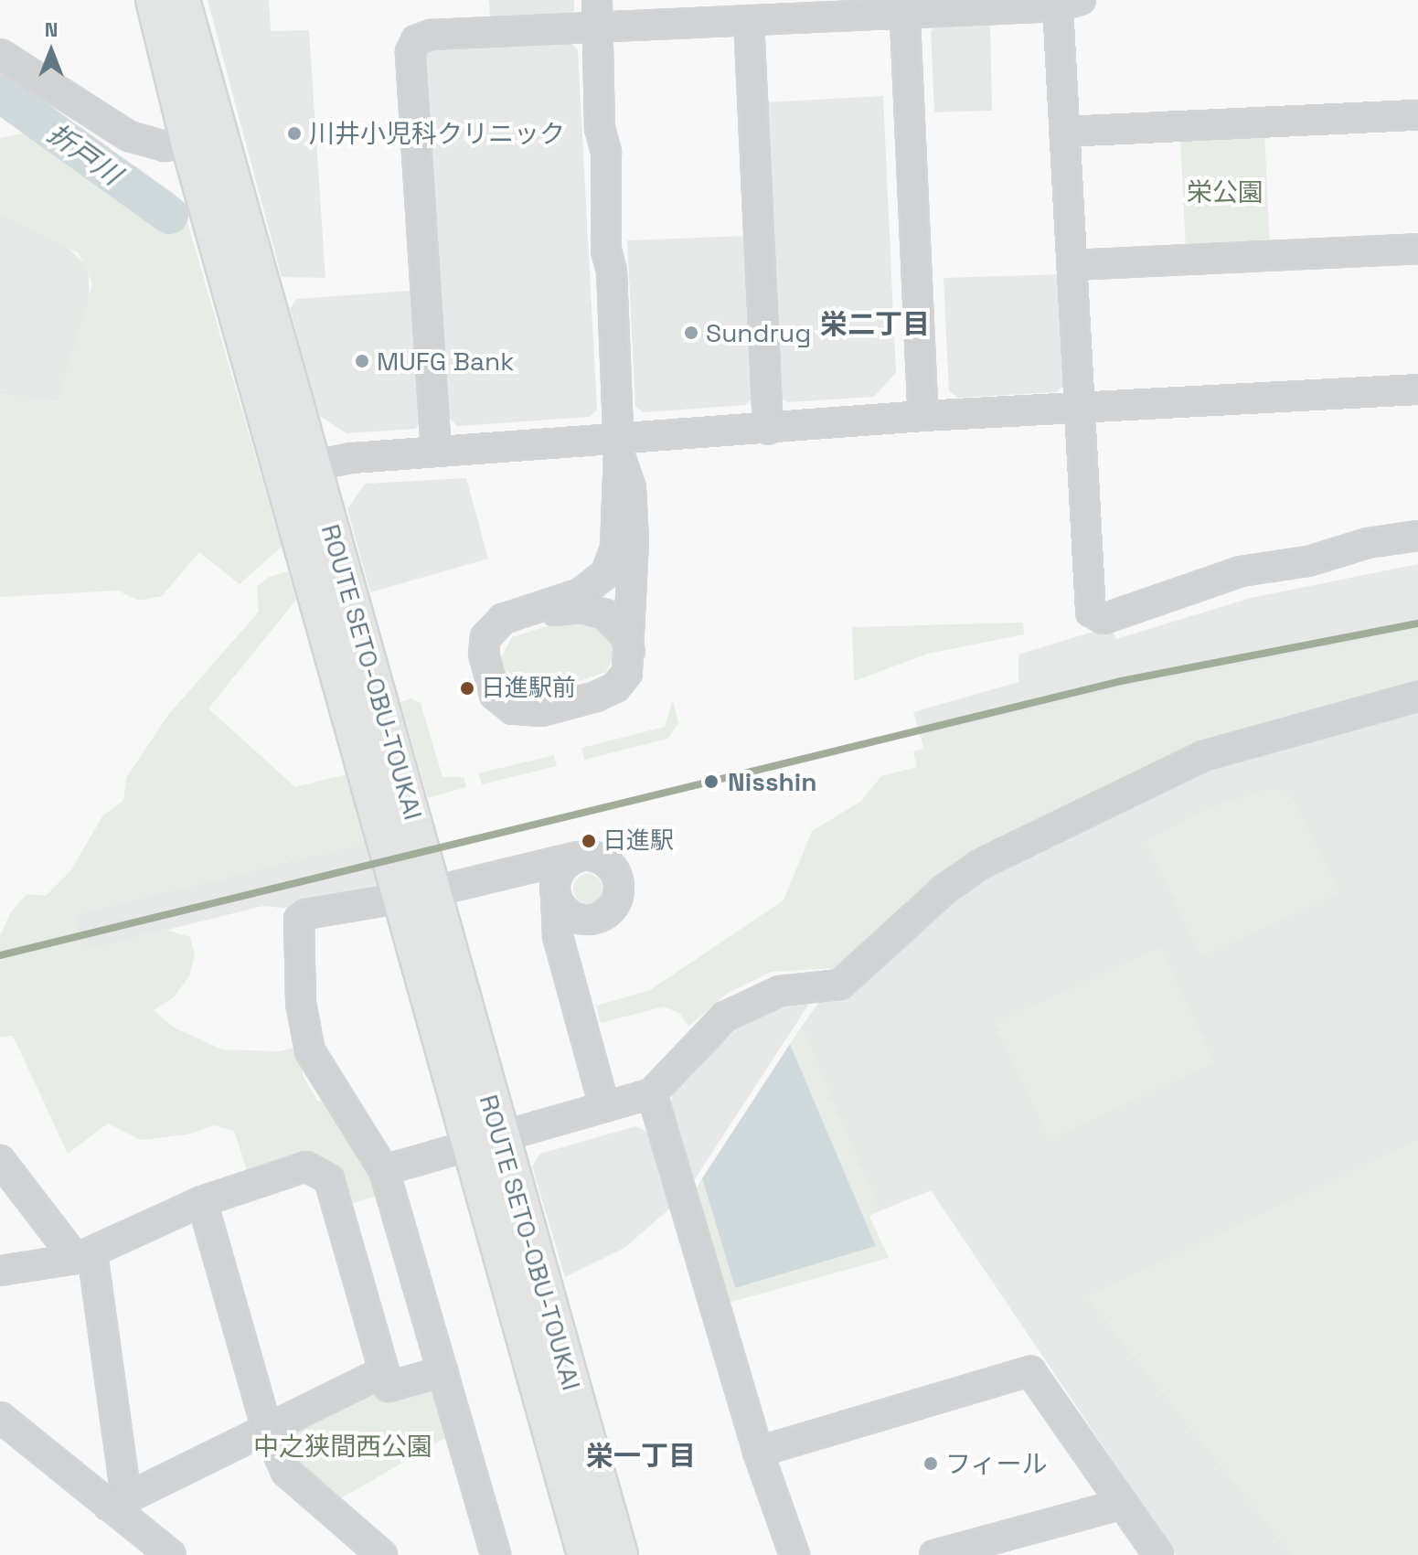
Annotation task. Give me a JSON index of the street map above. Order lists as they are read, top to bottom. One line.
{"streets":{"main road":["ROUTE SETO-OBU-TOUKAI"]},"districts":["栄二丁目","栄一丁目"],"water":["折戸川"],"parks":["栄公園","中之狭間西公園"],"places":["川井小児科クリニック","Sundrug","MUFG Bank","日進駅前","Nisshin","日進駅","フィール"],"north":"top"}
